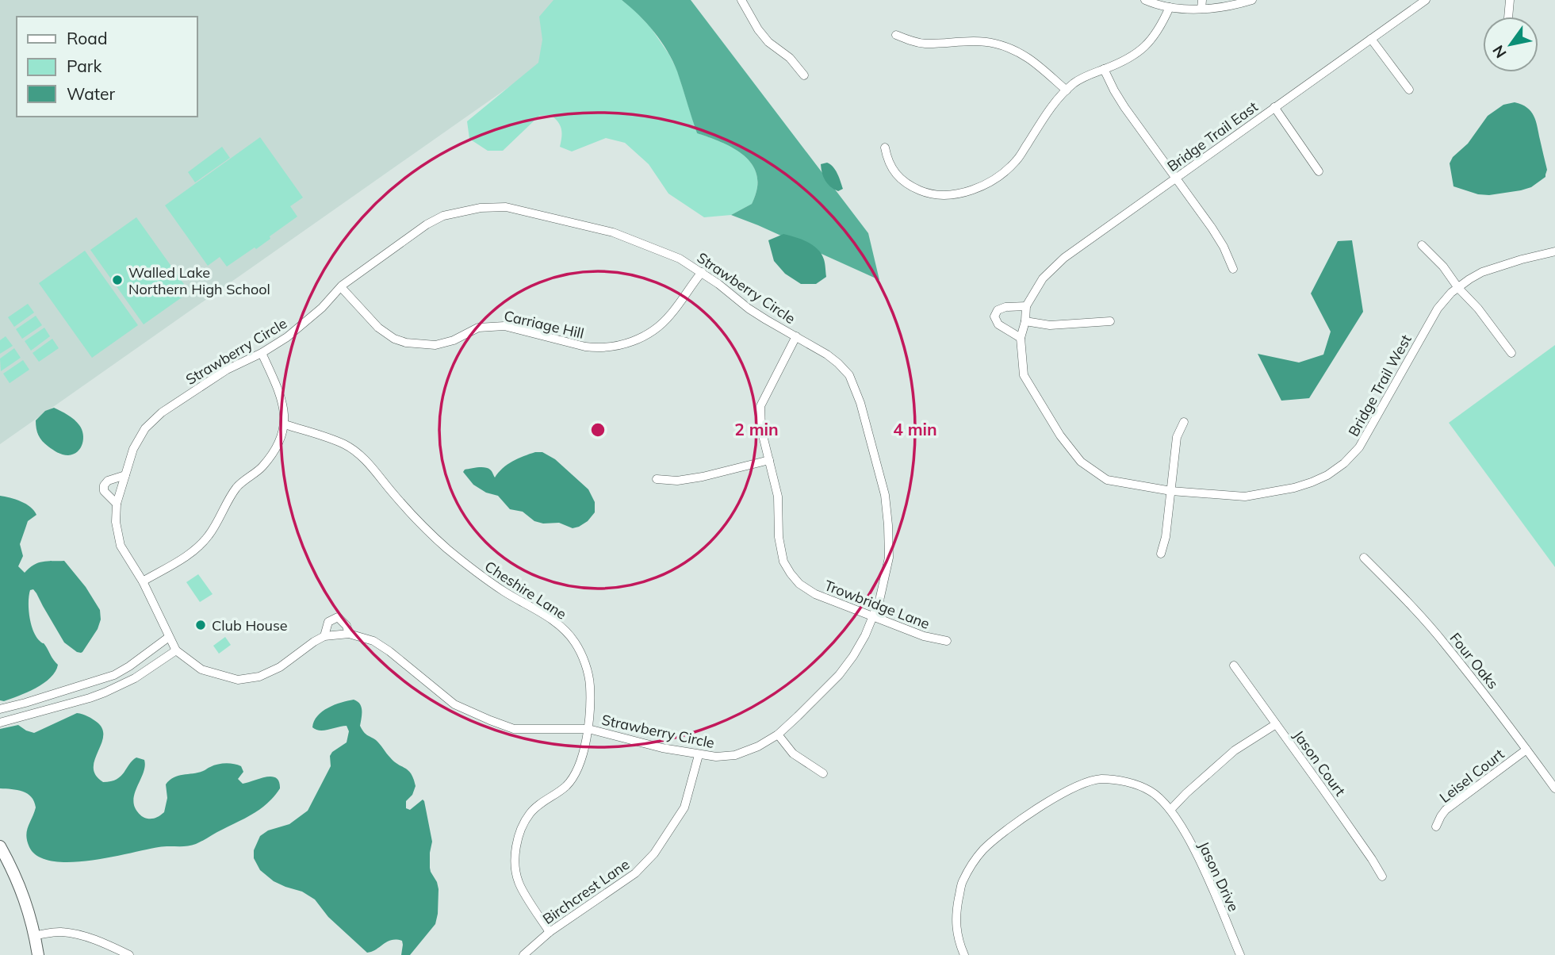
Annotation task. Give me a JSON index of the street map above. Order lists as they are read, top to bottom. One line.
{"streets":{"street":["Bridge Trail East","Strawberry Circle","Carriage Hill","Bridge Trail West","Cheshire Lane","Trowbridge Lane","Four Oaks","Jason Court","Leisel Court","Jason Drive","Birchcrest Lane"]},"crossings":[["Bridge Trail East","Bridge Trail West"],["Strawberry Circle","Carriage Hill"],["Strawberry Circle","Cheshire Lane"],["Strawberry Circle","Trowbridge Lane"],["Strawberry Circle","Birchcrest Lane"],["Cheshire Lane","Birchcrest Lane"],["Four Oaks","Leisel Court"]],"places":["Walled Lake Northern High School","Club House"],"legend":["Road","Park","Water"],"north":"bottom left","rings":["2 min","4 min"]}
